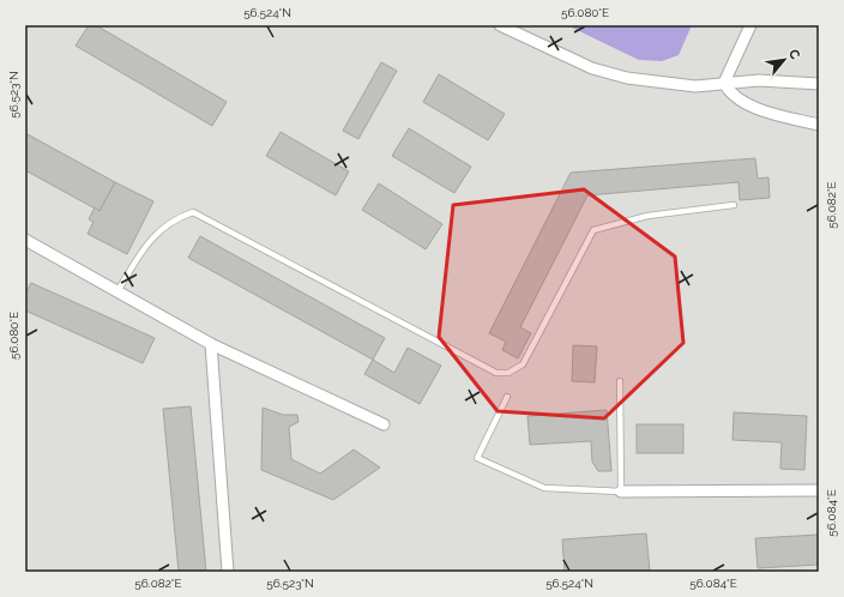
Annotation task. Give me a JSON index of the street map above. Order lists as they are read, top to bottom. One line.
{"north":"top right","coordinates":["56.524°N","56.080°E","56.523°N","56.082°E","56.084°E"]}
